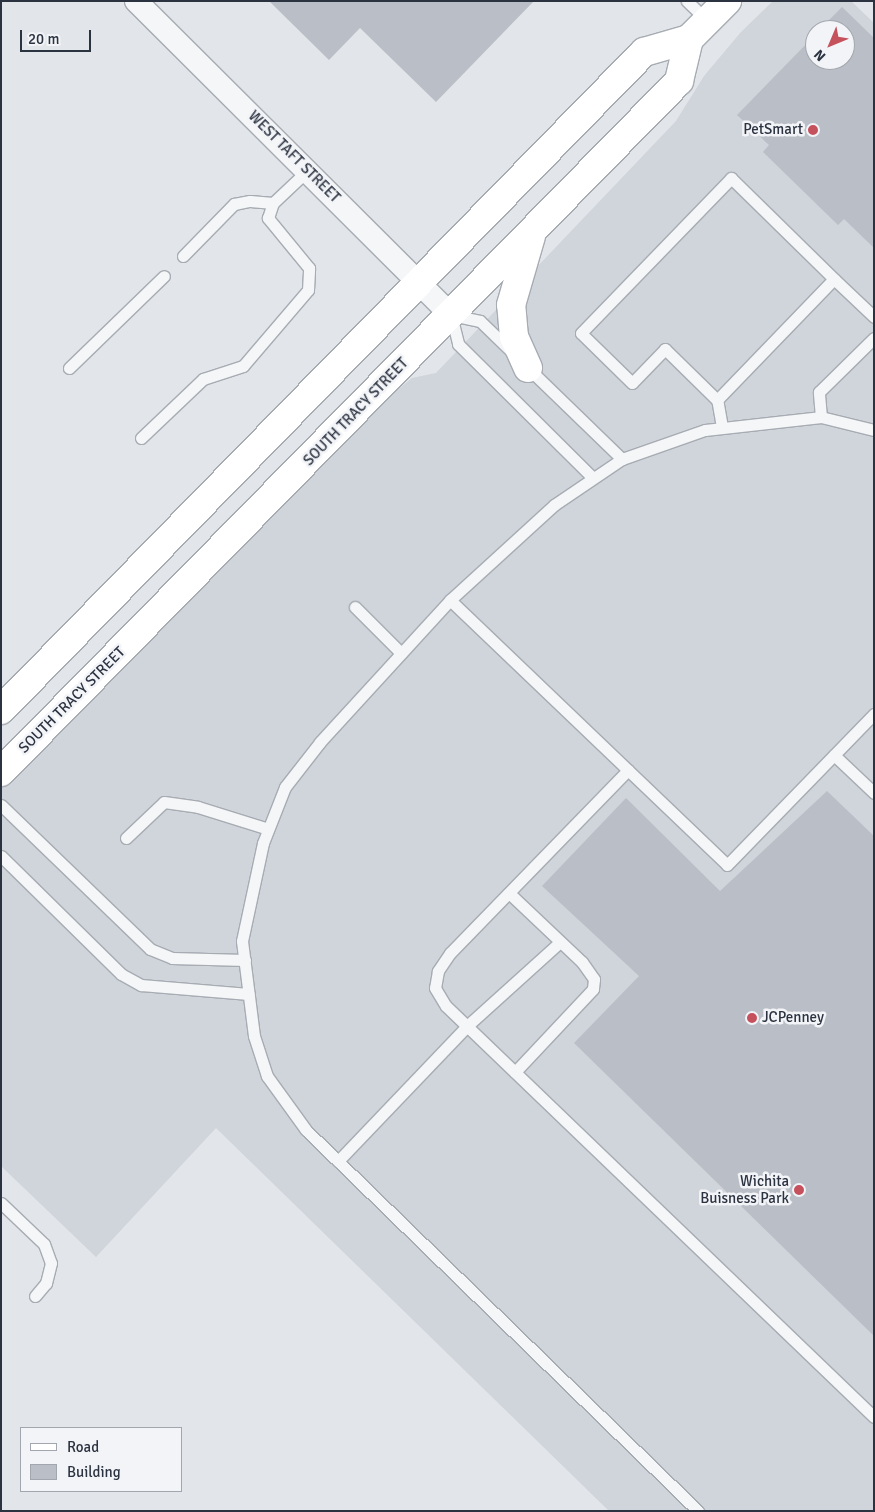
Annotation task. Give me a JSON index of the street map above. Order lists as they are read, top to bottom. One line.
{"streets":{"street":["WEST TAFT STREET","SOUTH TRACY STREET"]},"crossings":[["WEST TAFT STREET","SOUTH TRACY STREET"]],"places":["PetSmart","JCPenney","Wichita Buisness Park"],"legend":["Road","Building"],"scale_bar":"20 m","north":"bottom left"}
